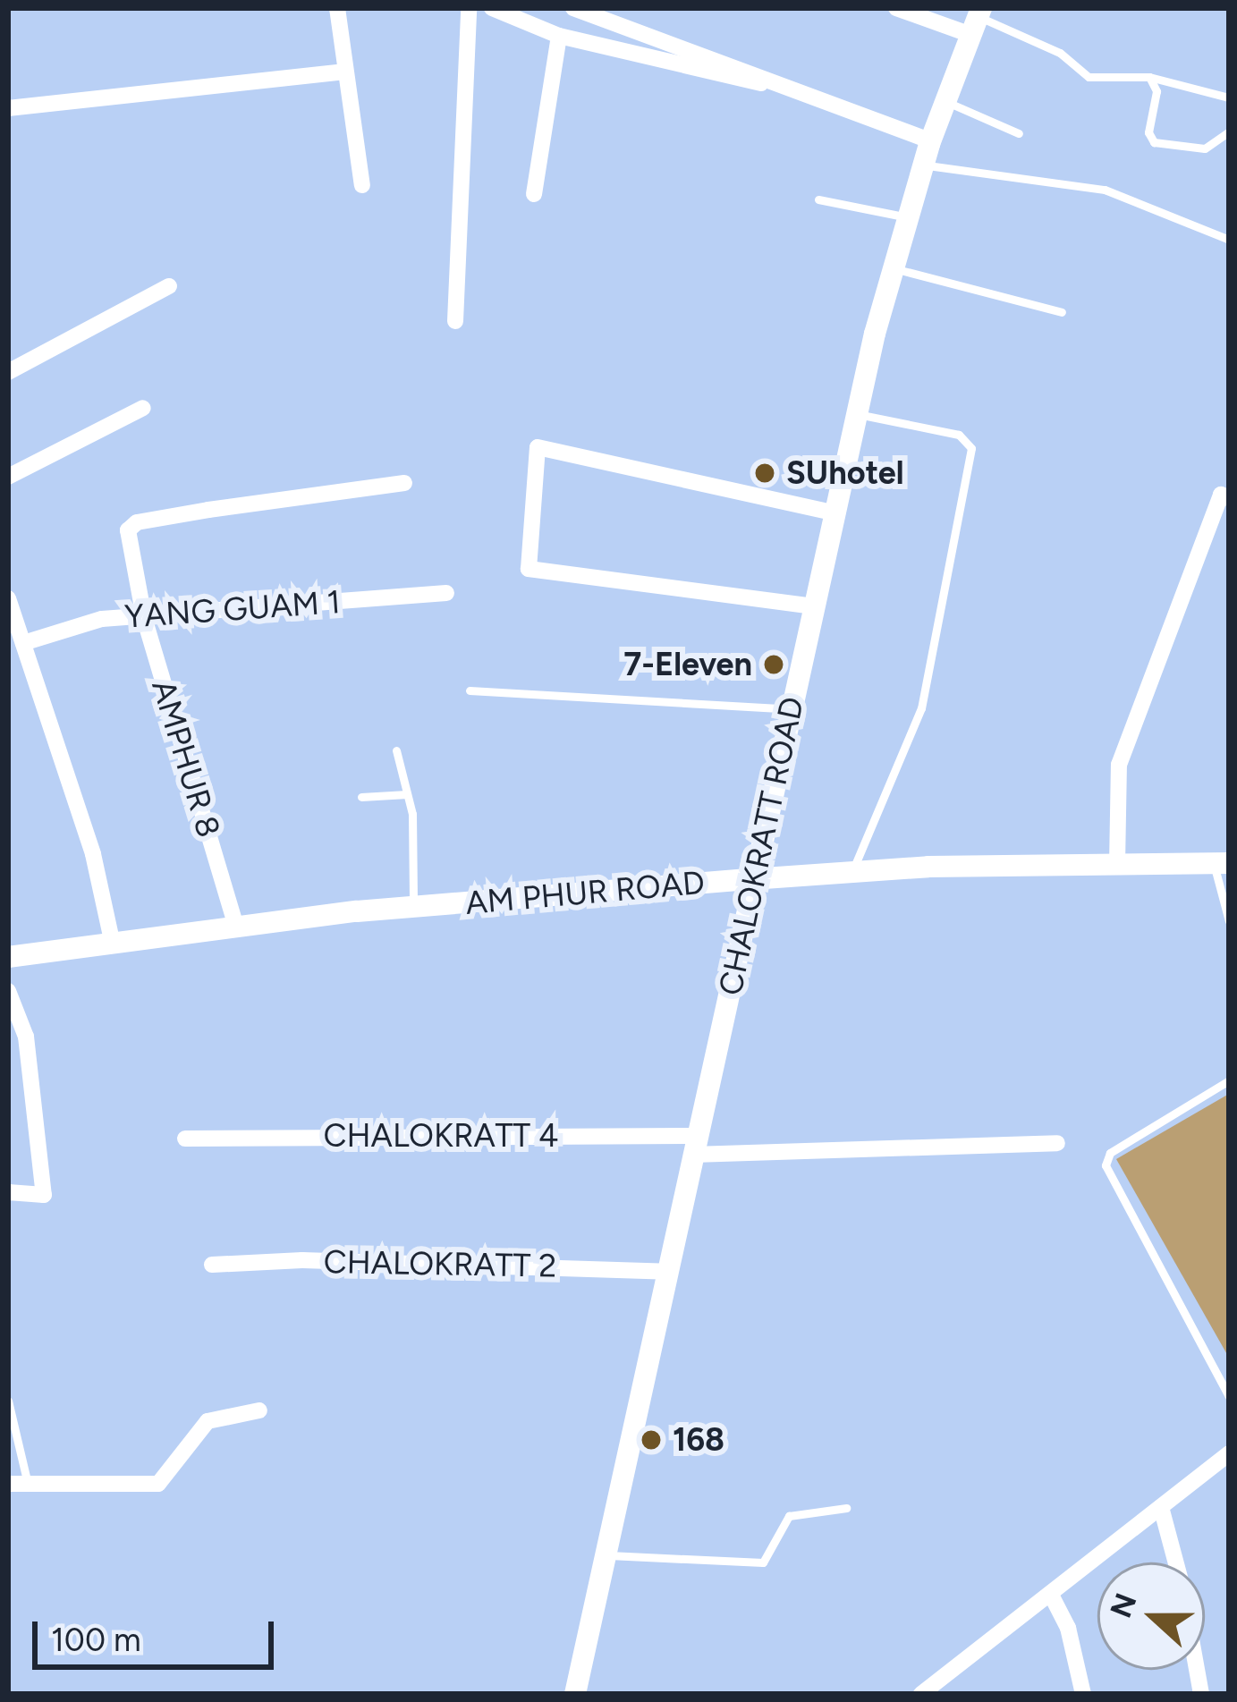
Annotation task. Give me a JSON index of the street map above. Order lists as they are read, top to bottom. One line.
{"streets":{"street":["YANG GUAM 1","AMPHUR 8","CHALOKRATT ROAD","AM PHUR ROAD","CHALOKRATT 4","CHALOKRATT 2"]},"crossings":[["YANG GUAM 1","AMPHUR 8"],["AMPHUR 8","AM PHUR ROAD"],["CHALOKRATT ROAD","AM PHUR ROAD"],["CHALOKRATT ROAD","CHALOKRATT 4"],["CHALOKRATT ROAD","CHALOKRATT 2"]],"places":["SUhotel","7-Eleven","168"],"scale_bar":"100 m","north":"left"}
